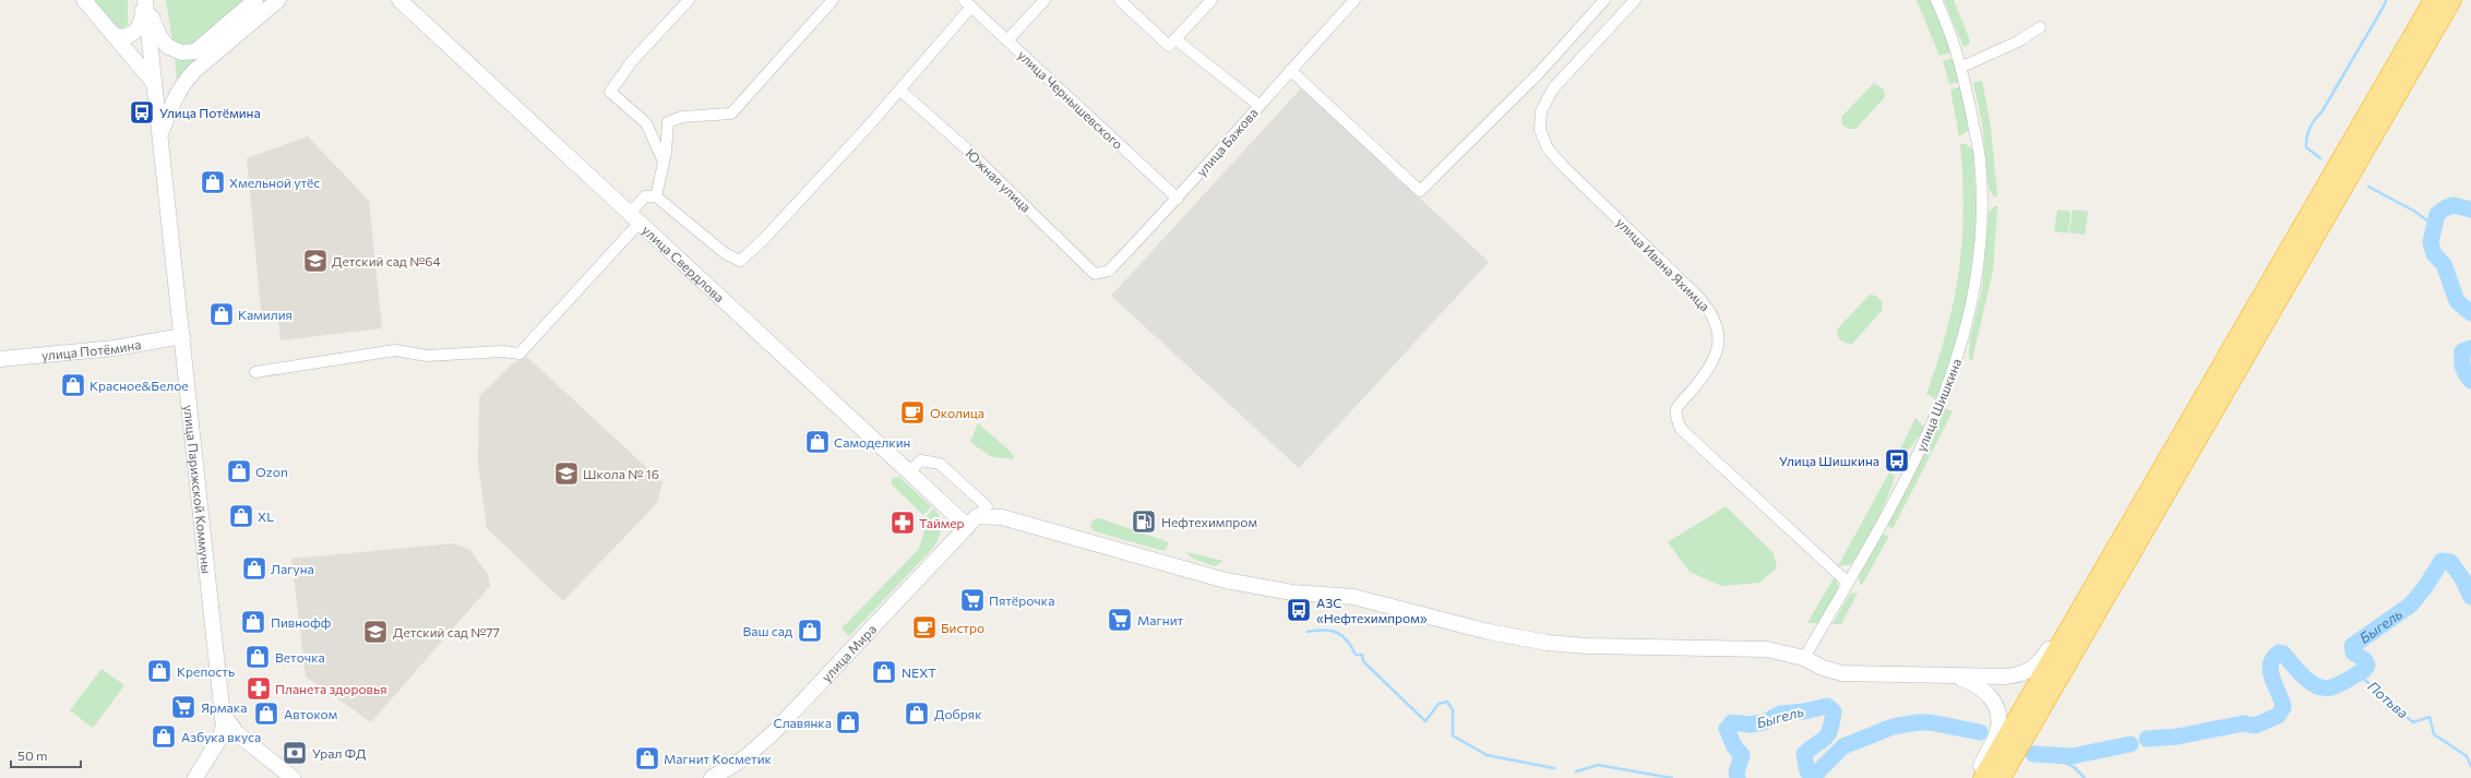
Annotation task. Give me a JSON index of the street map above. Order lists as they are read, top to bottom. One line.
{"streets":{"street":["улица Чернышевского","улица Бажова","Южная улица","улица Свердлова","улица Ивана Яхимца","улица Потёмина","улица Шишкина","улица Парижской Коммуны","улица Мира"]},"crossings":[["улица Чернышевского","улица Бажова"],["улица Бажова","Южная улица"],["улица Свердлова","улица Мира"],["улица Ивана Яхимца","улица Шишкина"],["улица Потёмина","улица Парижской Коммуны"]],"water":["Быгель","Потьва"],"places":{"bus stop":["Улица Потёмина","Улица Шишкина","АЗС «Нефтехимпром»"],"shop":["Хмельной утёс","Камилия","Красное&Белое","Самоделкин","Ozon","XL","Лагуна","Пивнофф","Ваш сад","Веточка","Крепость","NEXT","Автоком","Добряк","Славянка","Азбука вкуса","Магнит Косметик"],"school or university":["Детский сад №64","Школа № 16","Детский сад №77"],"cafe":["Околица","Бистро"],"fuel station":["Нефтехимпром"],"pharmacy":["Таймер","Планета здоровья"],"supermarket":["Пятёрочка","Магнит","Ярмака"],"bank":["Урал ФД"]},"scale_bar":"50 m"}
